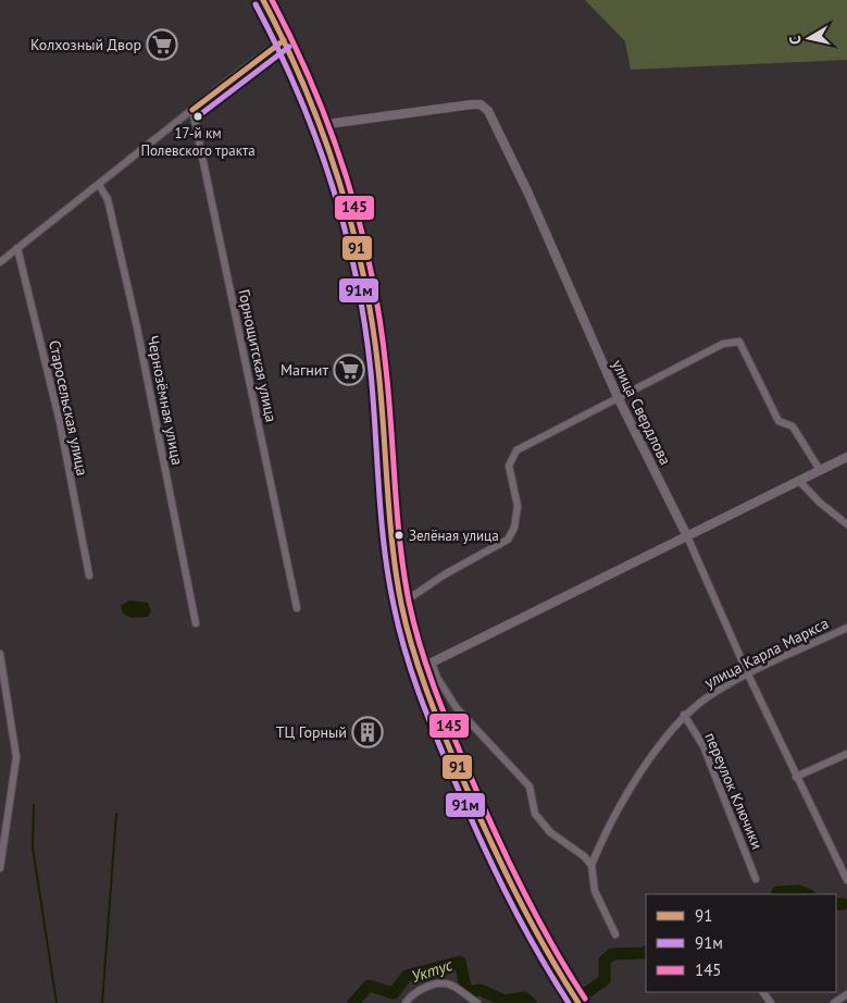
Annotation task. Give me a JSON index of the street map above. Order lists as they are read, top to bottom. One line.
{"streets":{"street":["Горнощитская улица","Чернозёмная улица","Старосельская улица","улица Свердлова","улица Карла Маркса","переулок Ключики"]},"crossings":[["улица Свердлова","улица Карла Маркса"],["улица Карла Маркса","переулок Ключики"]],"water":["Уктус"],"places":{"supermarket":["Колхозный Двор","Магнит"],"other":["17-й км Полевского тракта","Зелёная улица"],"building":["ТЦ Горный"]},"lines":["transit line 91","transit line 145","transit line 91м"],"legend":["91","91м","145"],"north":"left"}
